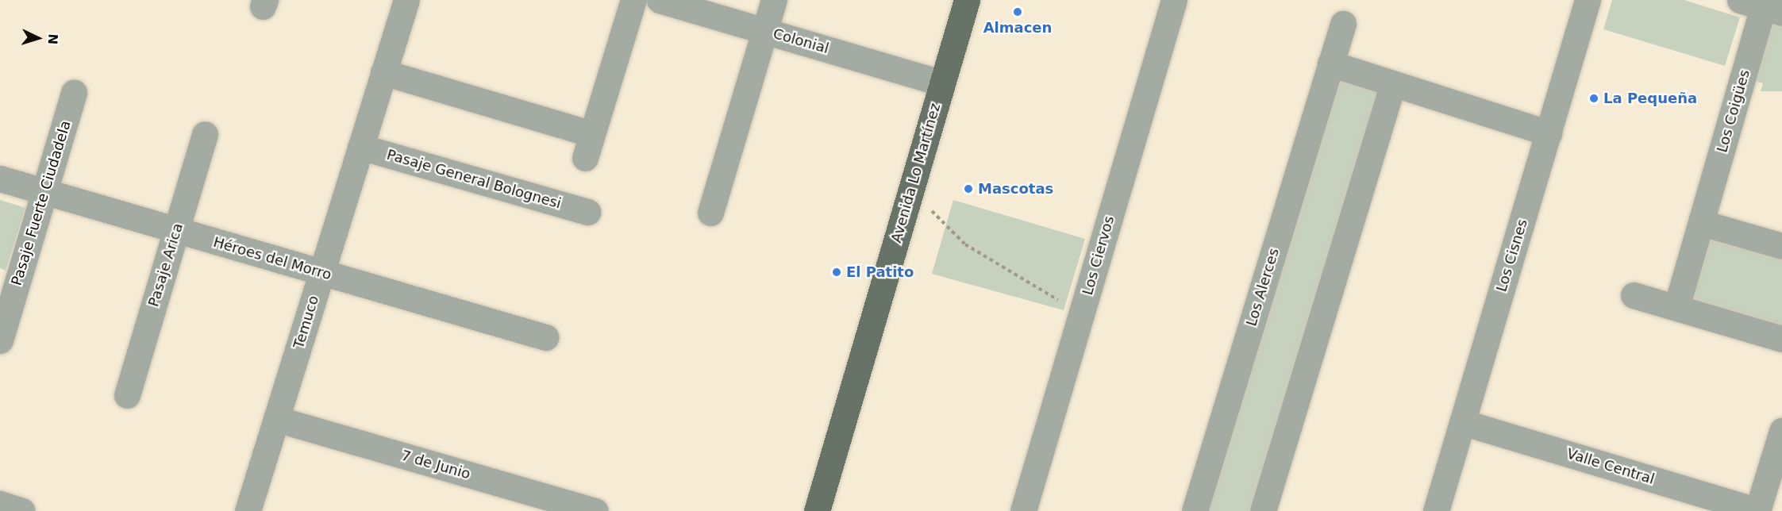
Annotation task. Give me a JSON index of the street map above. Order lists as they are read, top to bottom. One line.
{"streets":{"main road":["Avenida Lo Martínez"],"street":["Colonial","Los Coigües","Pasaje General Bolognesi","Pasaje Fuerte Ciudadela","Los Ciervos","Los Cisnes","Héroes del Morro","Pasaje Arica","Los Alerces","Temuco","7 de Junio","Valle Central"]},"crossings":[["Colonial","Avenida Lo Martínez"],["Pasaje General Bolognesi","Temuco"],["Pasaje Fuerte Ciudadela","Héroes del Morro"],["Los Cisnes","Valle Central"],["Héroes del Morro","Pasaje Arica"],["Héroes del Morro","Temuco"],["Temuco","7 de Junio"]],"places":["Almacen","La Pequeña","Mascotas","El Patito"],"north":"right"}
